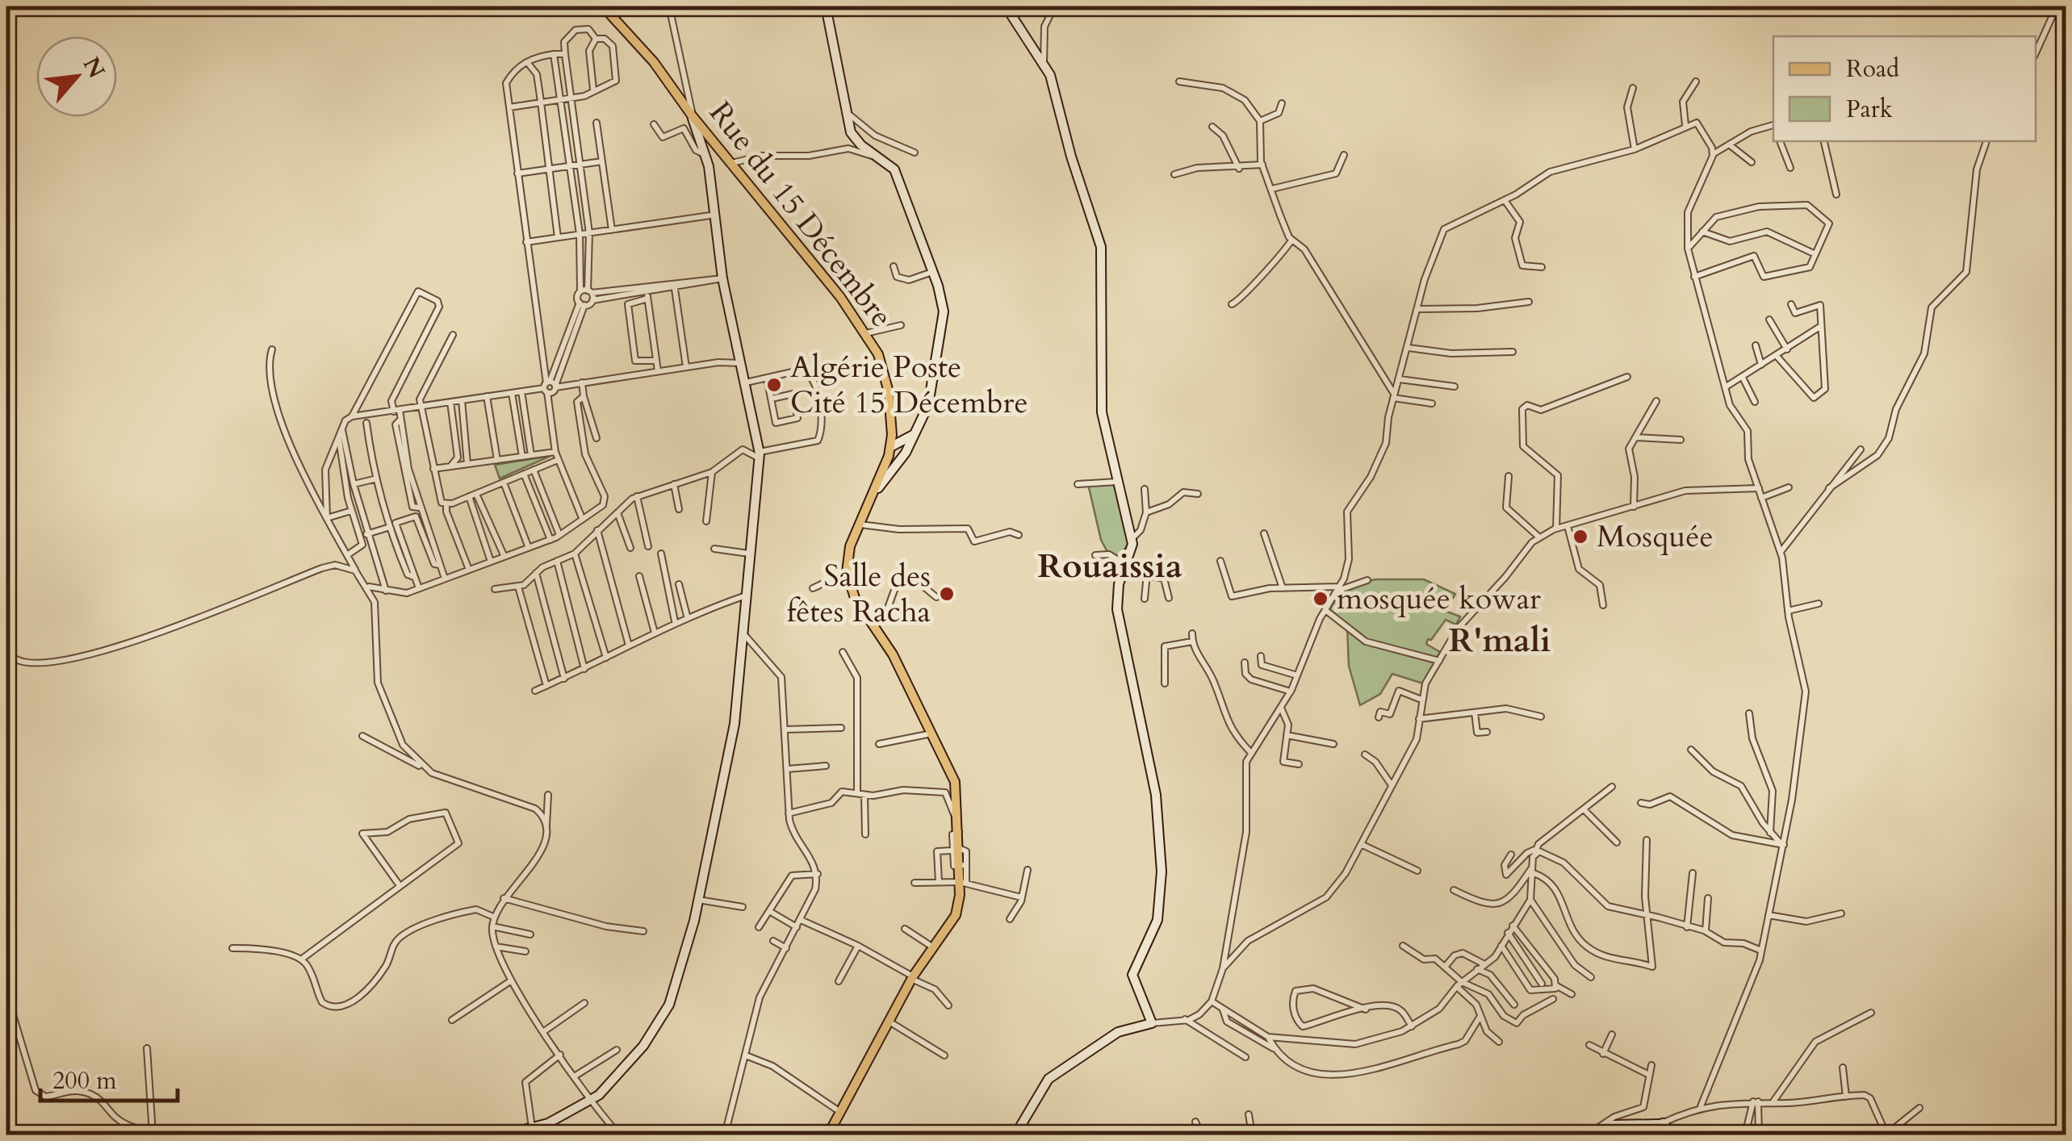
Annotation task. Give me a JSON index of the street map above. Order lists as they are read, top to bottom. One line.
{"streets":{"main road":["Rue du 15 Décembre"]},"districts":["Rouaissia","R'mali"],"places":["Algérie Poste Cité 15 Décembre","Mosquée","Salle des fêtes Racha","mosquée kowar"],"legend":["Road","Park"],"scale_bar":"200 m","north":"top right"}
